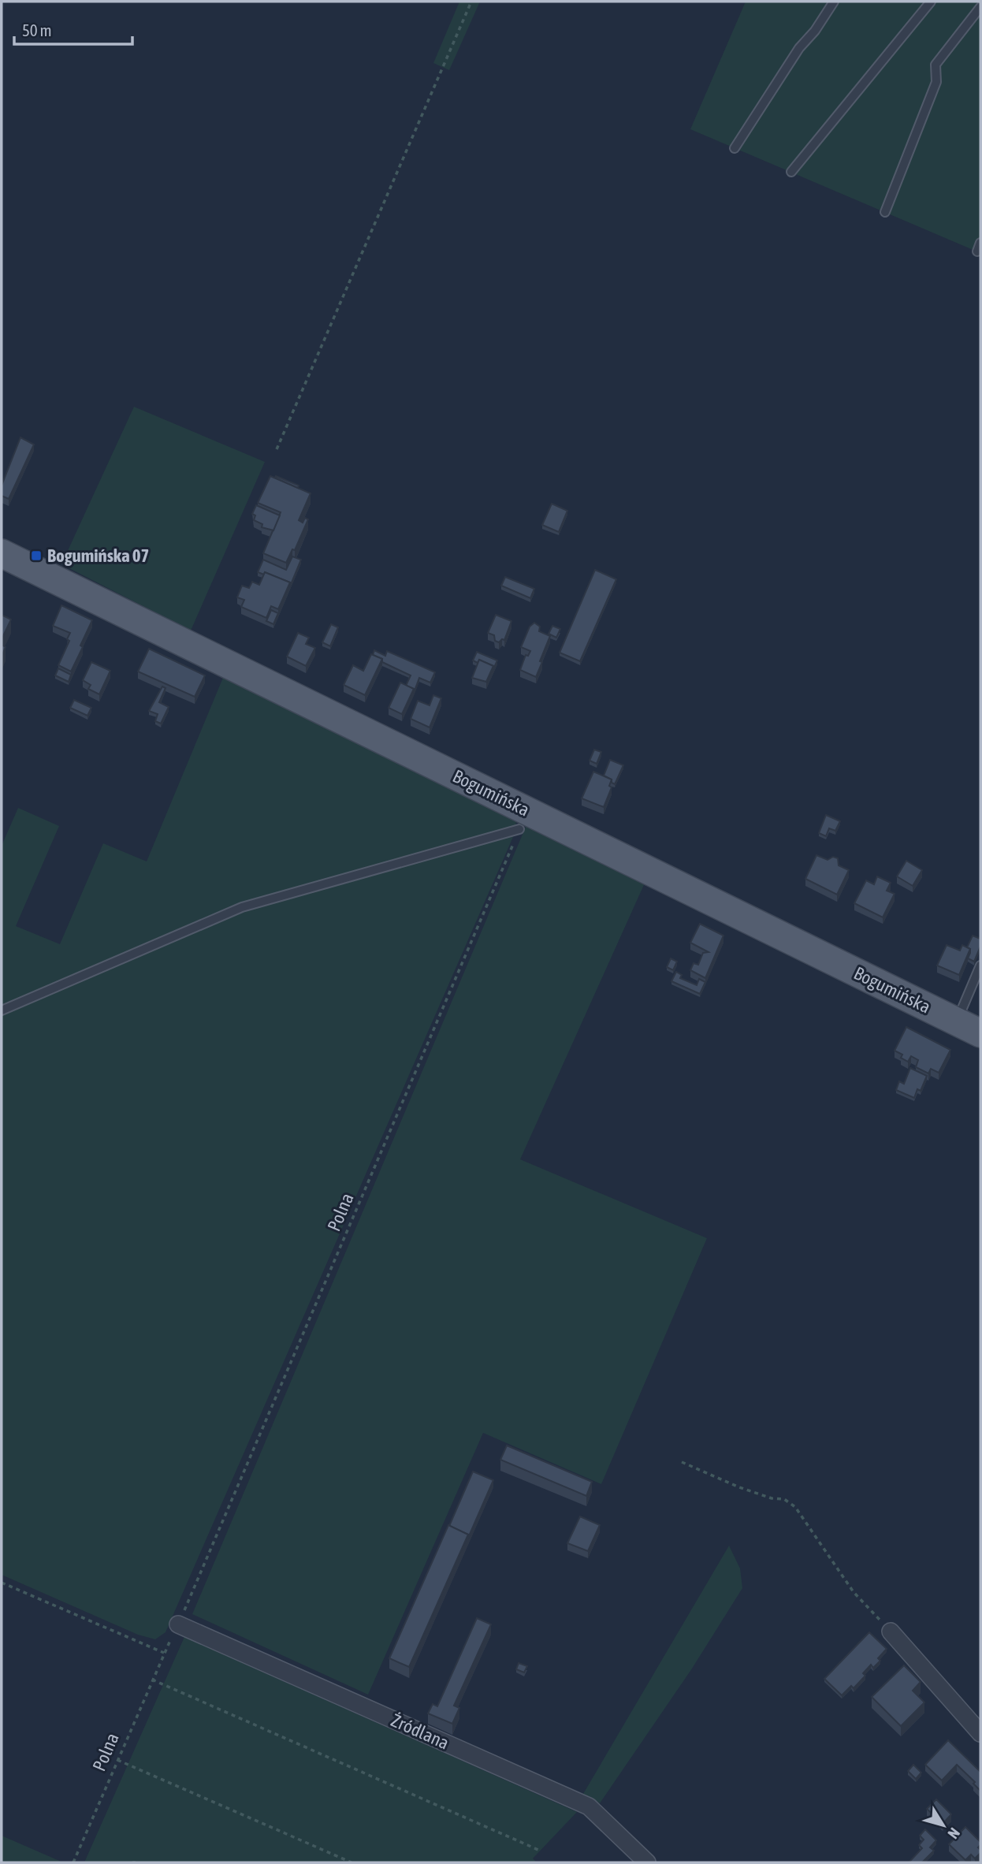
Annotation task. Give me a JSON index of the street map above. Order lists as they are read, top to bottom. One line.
{"streets":{"main road":["Bogumińska"],"street":["Źródlana"],"path":["Polna"]},"crossings":[["Polna","Źródlana"]],"places":{"transit":["Bogumińska 07"]},"scale_bar":"50 m","north":"bottom right"}
